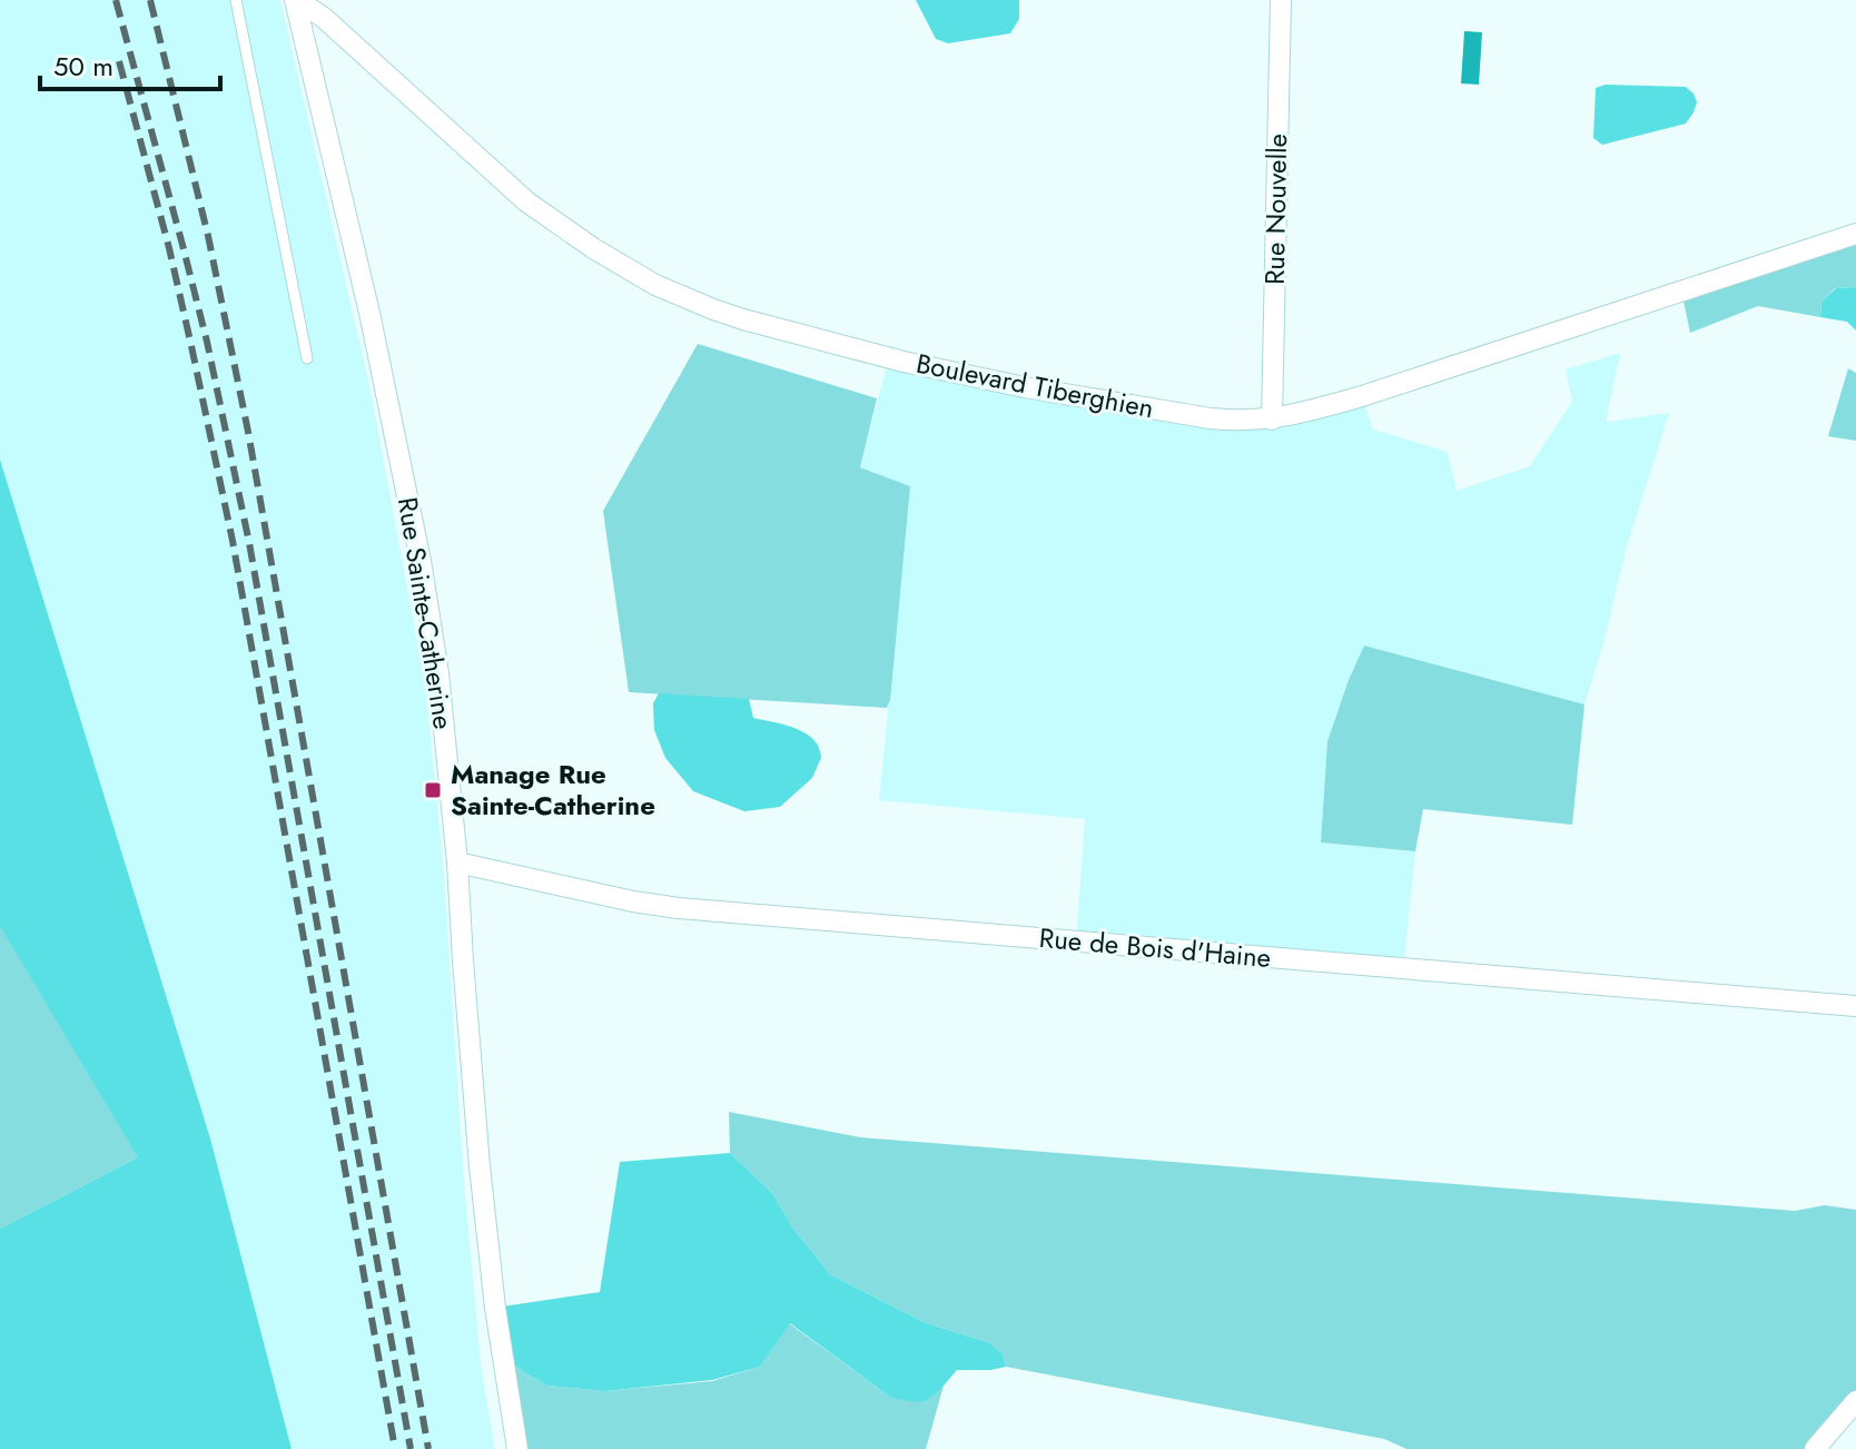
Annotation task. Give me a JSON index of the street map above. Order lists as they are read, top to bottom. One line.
{"streets":{"street":["Rue Nouvelle","Boulevard Tiberghien","Rue Sainte-Catherine","Rue de Bois d'Haine"]},"crossings":[["Rue Nouvelle","Boulevard Tiberghien"],["Boulevard Tiberghien","Rue Sainte-Catherine"],["Rue Sainte-Catherine","Rue de Bois d'Haine"]],"places":{"transit":["Manage Rue Sainte-Catherine"]},"scale_bar":"50 m"}
